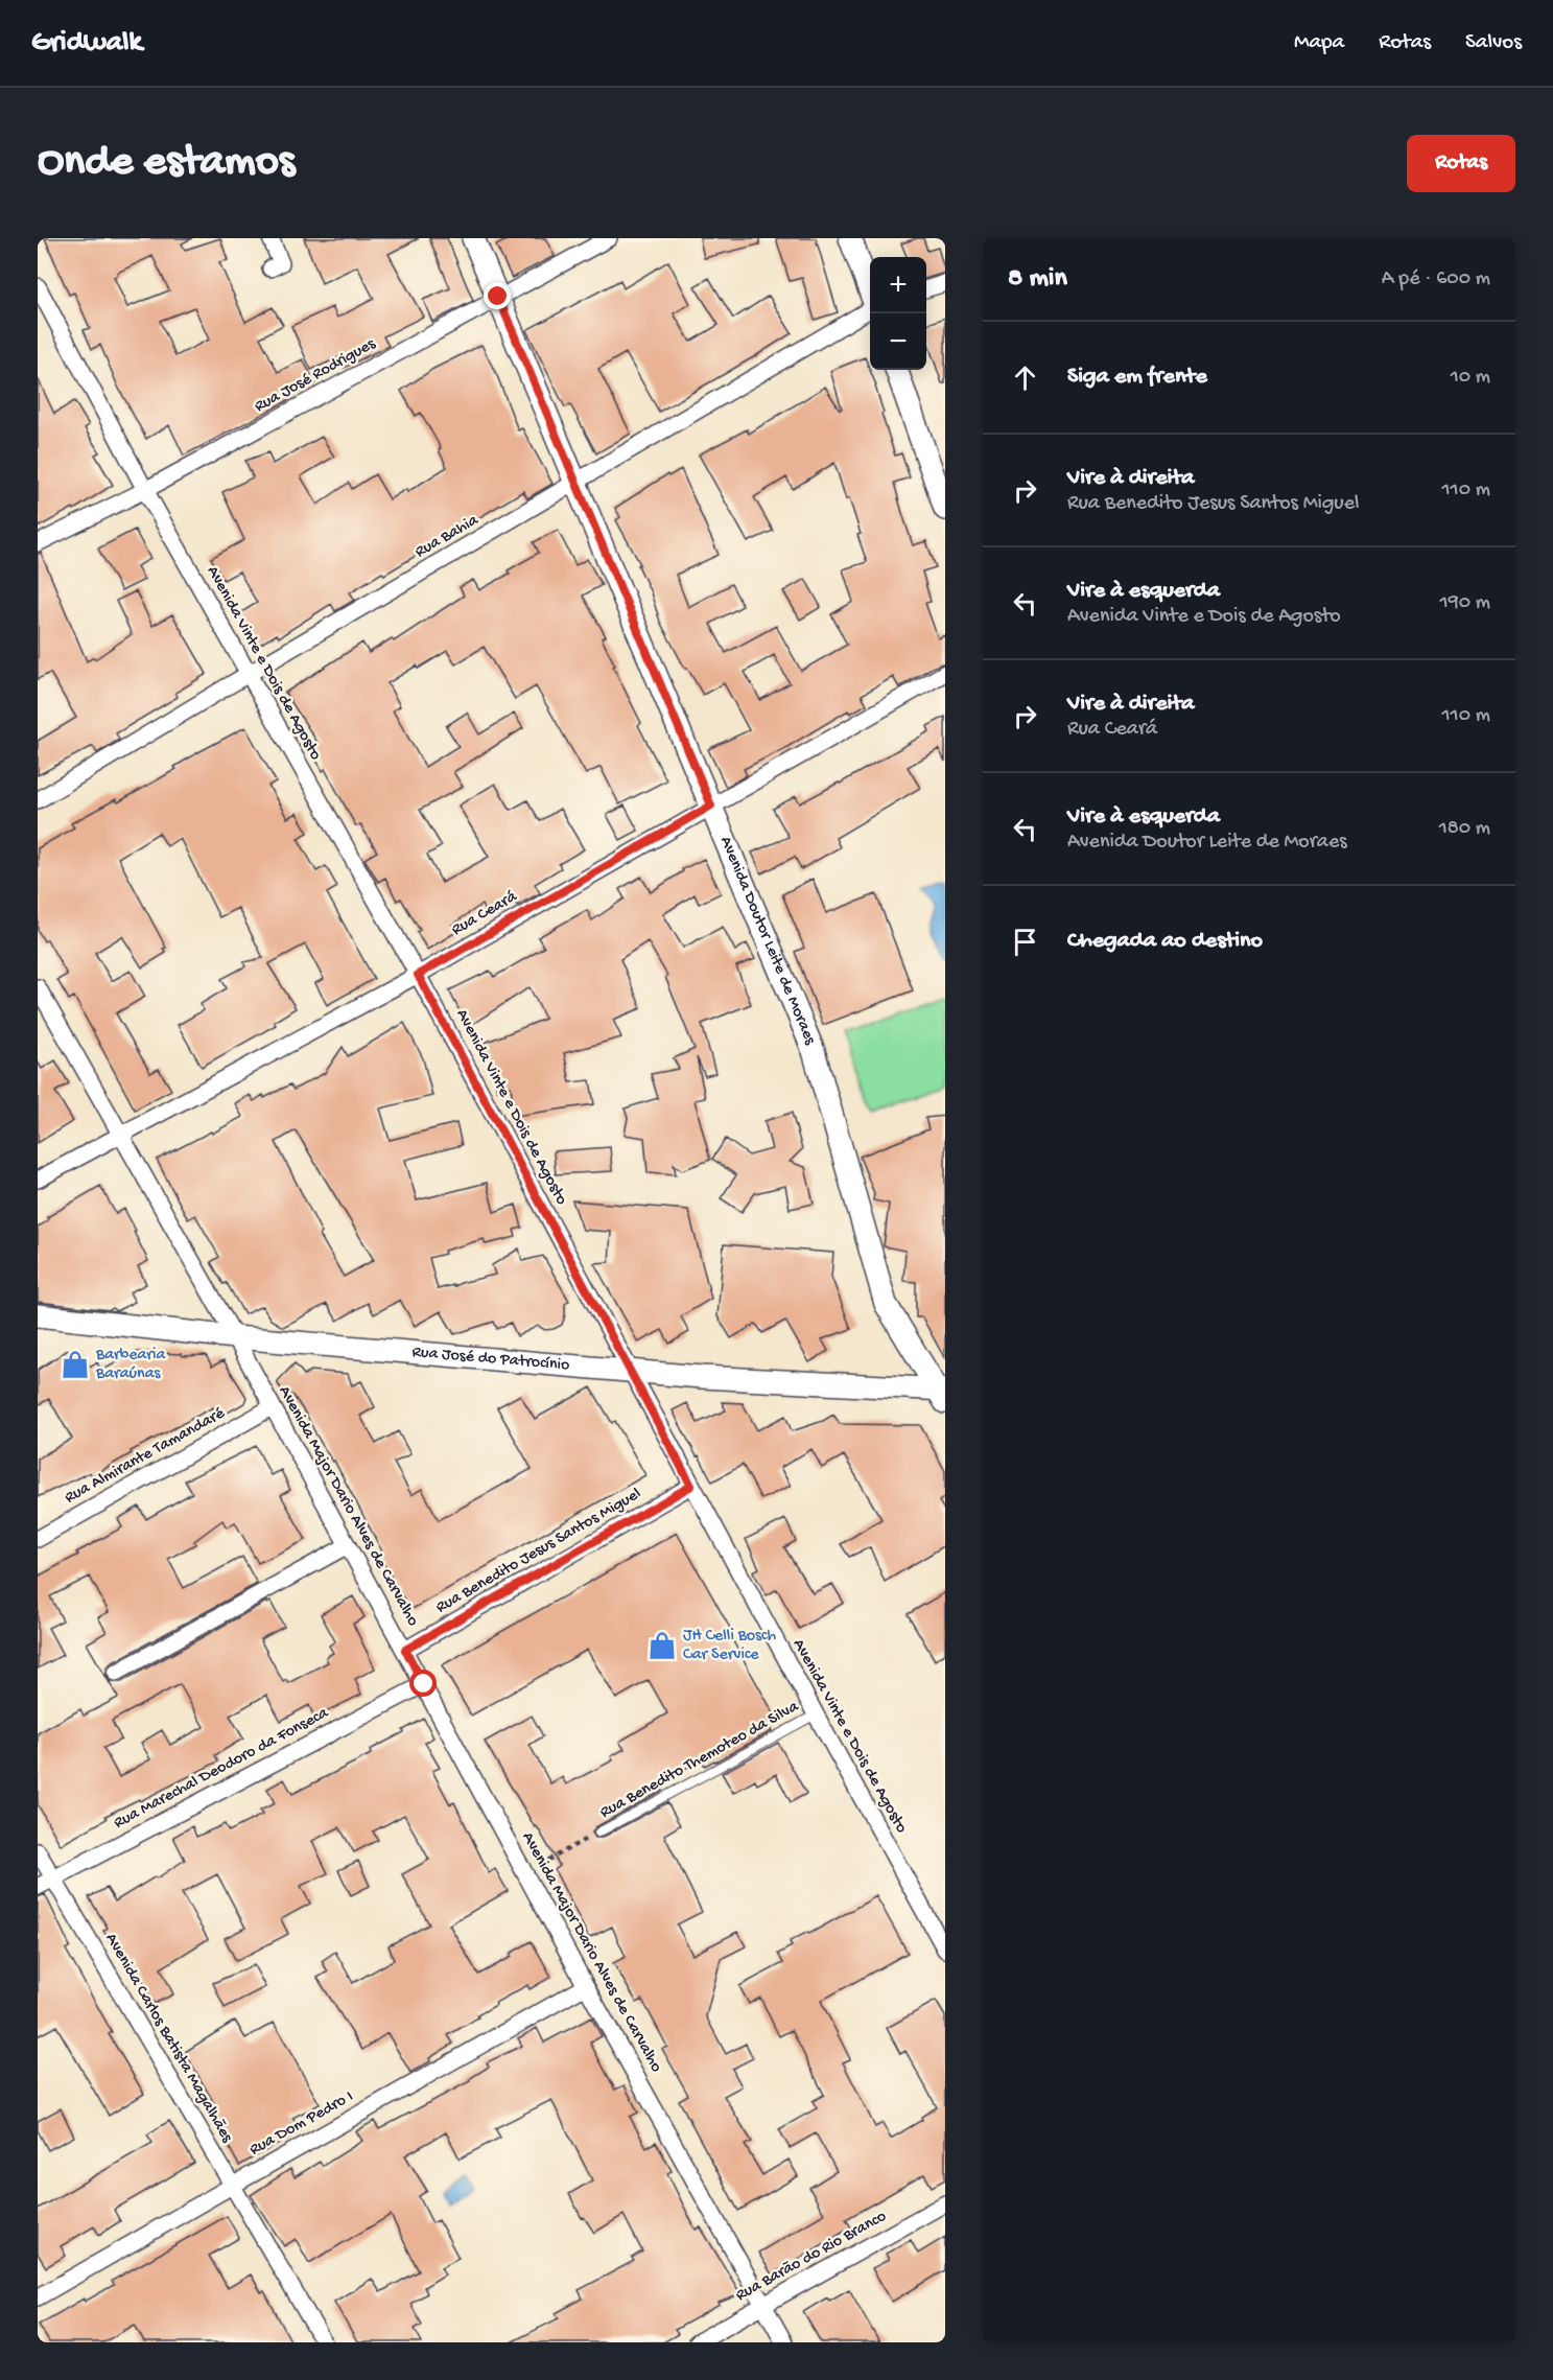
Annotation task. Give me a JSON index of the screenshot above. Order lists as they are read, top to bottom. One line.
{"streets":{"street":["Rua José Rodrigues","Rua Bahia","Avenida Vinte e Dois de Agosto","Rua Ceará","Avenida Doutor Leite de Moraes","Rua José do Patrocínio","Rua Almirante Tamandaré","Avenida Major Dario Alves de Carvalho","Rua Benedito Jesus Santos Miguel","Rua Marechal Deodoro da Fonseca","Avenida Carlos Batista Magalhães","Rua Dom Pedro I","Rua Barão do Rio Branco"],"lane":["Rua Benedito Themoteo da Silva"]},"crossings":[["Rua José Rodrigues","Avenida Vinte e Dois de Agosto"],["Rua José Rodrigues","Avenida Doutor Leite de Moraes"],["Rua Bahia","Avenida Vinte e Dois de Agosto"],["Rua Bahia","Avenida Doutor Leite de Moraes"],["Avenida Vinte e Dois de Agosto","Rua Ceará"],["Avenida Vinte e Dois de Agosto","Rua José do Patrocínio"],["Avenida Vinte e Dois de Agosto","Rua Benedito Jesus Santos Miguel"],["Avenida Vinte e Dois de Agosto","Rua Benedito Themoteo da Silva"],["Rua Ceará","Avenida Doutor Leite de Moraes"],["Rua Ceará","Avenida Major Dario Alves de Carvalho"],["Avenida Doutor Leite de Moraes","Rua José do Patrocínio"],["Rua José do Patrocínio","Avenida Major Dario Alves de Carvalho"],["Rua Almirante Tamandaré","Avenida Major Dario Alves de Carvalho"],["Avenida Major Dario Alves de Carvalho","Rua Benedito Jesus Santos Miguel"],["Avenida Major Dario Alves de Carvalho","Rua Marechal Deodoro da Fonseca"],["Avenida Major Dario Alves de Carvalho","Rua Dom Pedro I"],["Avenida Major Dario Alves de Carvalho","Rua Barão do Rio Branco"],["Rua Marechal Deodoro da Fonseca","Avenida Carlos Batista Magalhães"],["Avenida Carlos Batista Magalhães","Rua Dom Pedro I"]],"places":{"shop":["Barbearia Baraúnas","JH Celli Bosch Car Service"]},"page":{"header":"Gridwalk","nav":["Mapa","Rotas","Salvos"],"buttons":"Rotas","title":"Onde estamos","heading":["8 min","A pé · 600 m"],"map_buttons":["+","−"],"list":[["Siga em frente","10 m"],["Vire à direita","Rua Benedito Jesus Santos Miguel","110 m"],["Vire à esquerda","Avenida Vinte e Dois de Agosto","190 m"],["Vire à direita","Rua Ceará","110 m"],["Vire à esquerda","Avenida Doutor Leite de Moraes","180 m"],"Chegada ao destino"]}}
